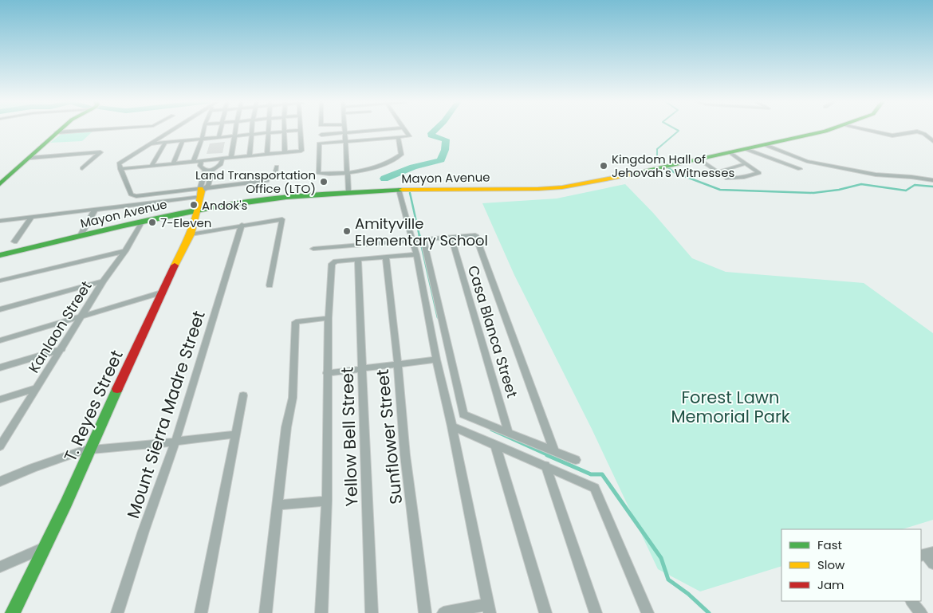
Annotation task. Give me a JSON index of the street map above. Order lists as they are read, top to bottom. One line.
{"streets":{"main road":["Mayon Avenue","T. Reyes Street"],"street":["Kanlaon Street","Casa Blanca Street","Mount Sierra Madre Street","Yellow Bell Street","Sunflower Street"]},"crossings":[["Mayon Avenue","Kanlaon Street"],["Mayon Avenue","T. Reyes Street"]],"parks":["Forest Lawn Memorial Park"],"places":["Kingdom Hall of Jehovah's Witnesses","Land Transportation Office (LTO)","Andok's","7-Eleven","Amityville Elementary School"],"legend":["Fast","Slow","Jam"]}
